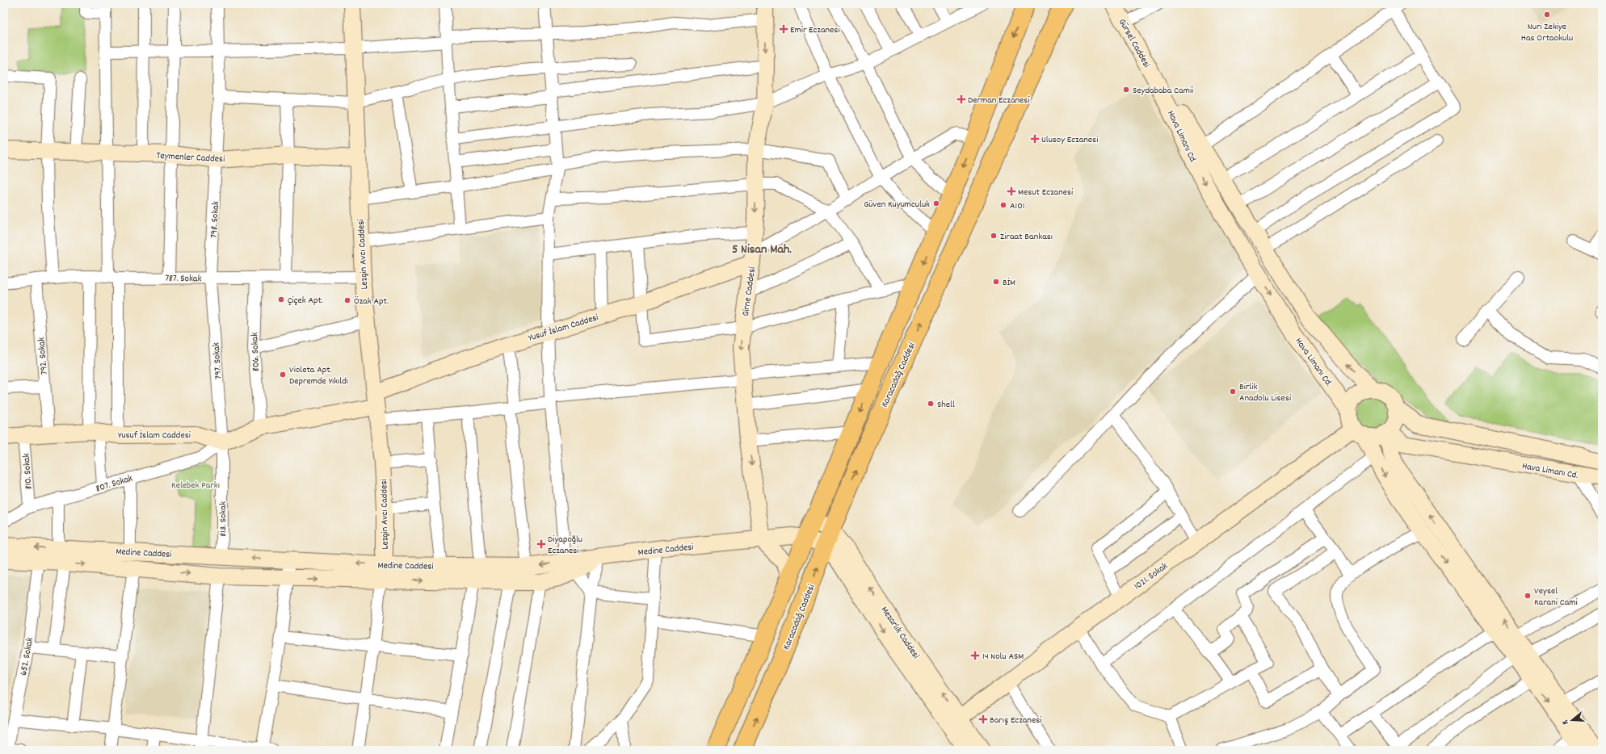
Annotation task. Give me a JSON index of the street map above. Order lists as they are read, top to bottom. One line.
{"streets":{"highway":["Karacadağ Caddesi"],"street":["Gürsel Caddesi","Hava Limanı Cd.","Teymenler Caddesi","798. Sokak","Lezgin Avcı Caddesi","787. Sokak","Girne Caddesi","Yusuf İslam Caddesi","806. Sokak","792. Sokak","797. Sokak","810. Sokak","807. Sokak","813. Sokak","Medine Caddesi","1021. Sokak","Mezarlık Caddesi","652. Sokak"]},"crossings":[["Gürsel Caddesi","Hava Limanı Cd."],["Hava Limanı Cd.","1021. Sokak"],["Teymenler Caddesi","798. Sokak"],["Teymenler Caddesi","Lezgin Avcı Caddesi"],["798. Sokak","787. Sokak"],["798. Sokak","797. Sokak"],["Lezgin Avcı Caddesi","787. Sokak"],["Lezgin Avcı Caddesi","Yusuf İslam Caddesi"],["Lezgin Avcı Caddesi","Medine Caddesi"],["787. Sokak","806. Sokak"],["787. Sokak","792. Sokak"],["787. Sokak","797. Sokak"],["Girne Caddesi","Yusuf İslam Caddesi"],["Girne Caddesi","Medine Caddesi"],["Yusuf İslam Caddesi","806. Sokak"],["Yusuf İslam Caddesi","792. Sokak"],["Yusuf İslam Caddesi","797. Sokak"],["Yusuf İslam Caddesi","810. Sokak"],["Yusuf İslam Caddesi","807. Sokak"],["Yusuf İslam Caddesi","813. Sokak"],["797. Sokak","807. Sokak"],["797. Sokak","813. Sokak"],["Karacadağ Caddesi","Medine Caddesi"],["Karacadağ Caddesi","Mezarlık Caddesi"],["810. Sokak","807. Sokak"],["807. Sokak","813. Sokak"],["813. Sokak","Medine Caddesi"],["Medine Caddesi","Mezarlık Caddesi"],["1021. Sokak","Mezarlık Caddesi"]],"districts":["5 Nisan Mah."],"parks":["Kelebek Parkı"],"places":{"other":["Nuri Zekiye Has Ortaokulu","Seydababa Camii","Güven Kuyumculuk","A101","Ziraat Bankası","BİM","Çiçek Apt.","Özak Apt.","Violeta Apt. Depremde Yıkıldı","Birlik Anadolu Lisesi","Shell","Veysel Karani Cami"],"health":["Emir Eczanesi","Derman Eczanesi","Ulusoy Eczanesi","Mesut Eczanesi","Diyapoğlu Eczanesi","14 Nolu ASM","Barış Eczanesi"]},"north":"left"}
